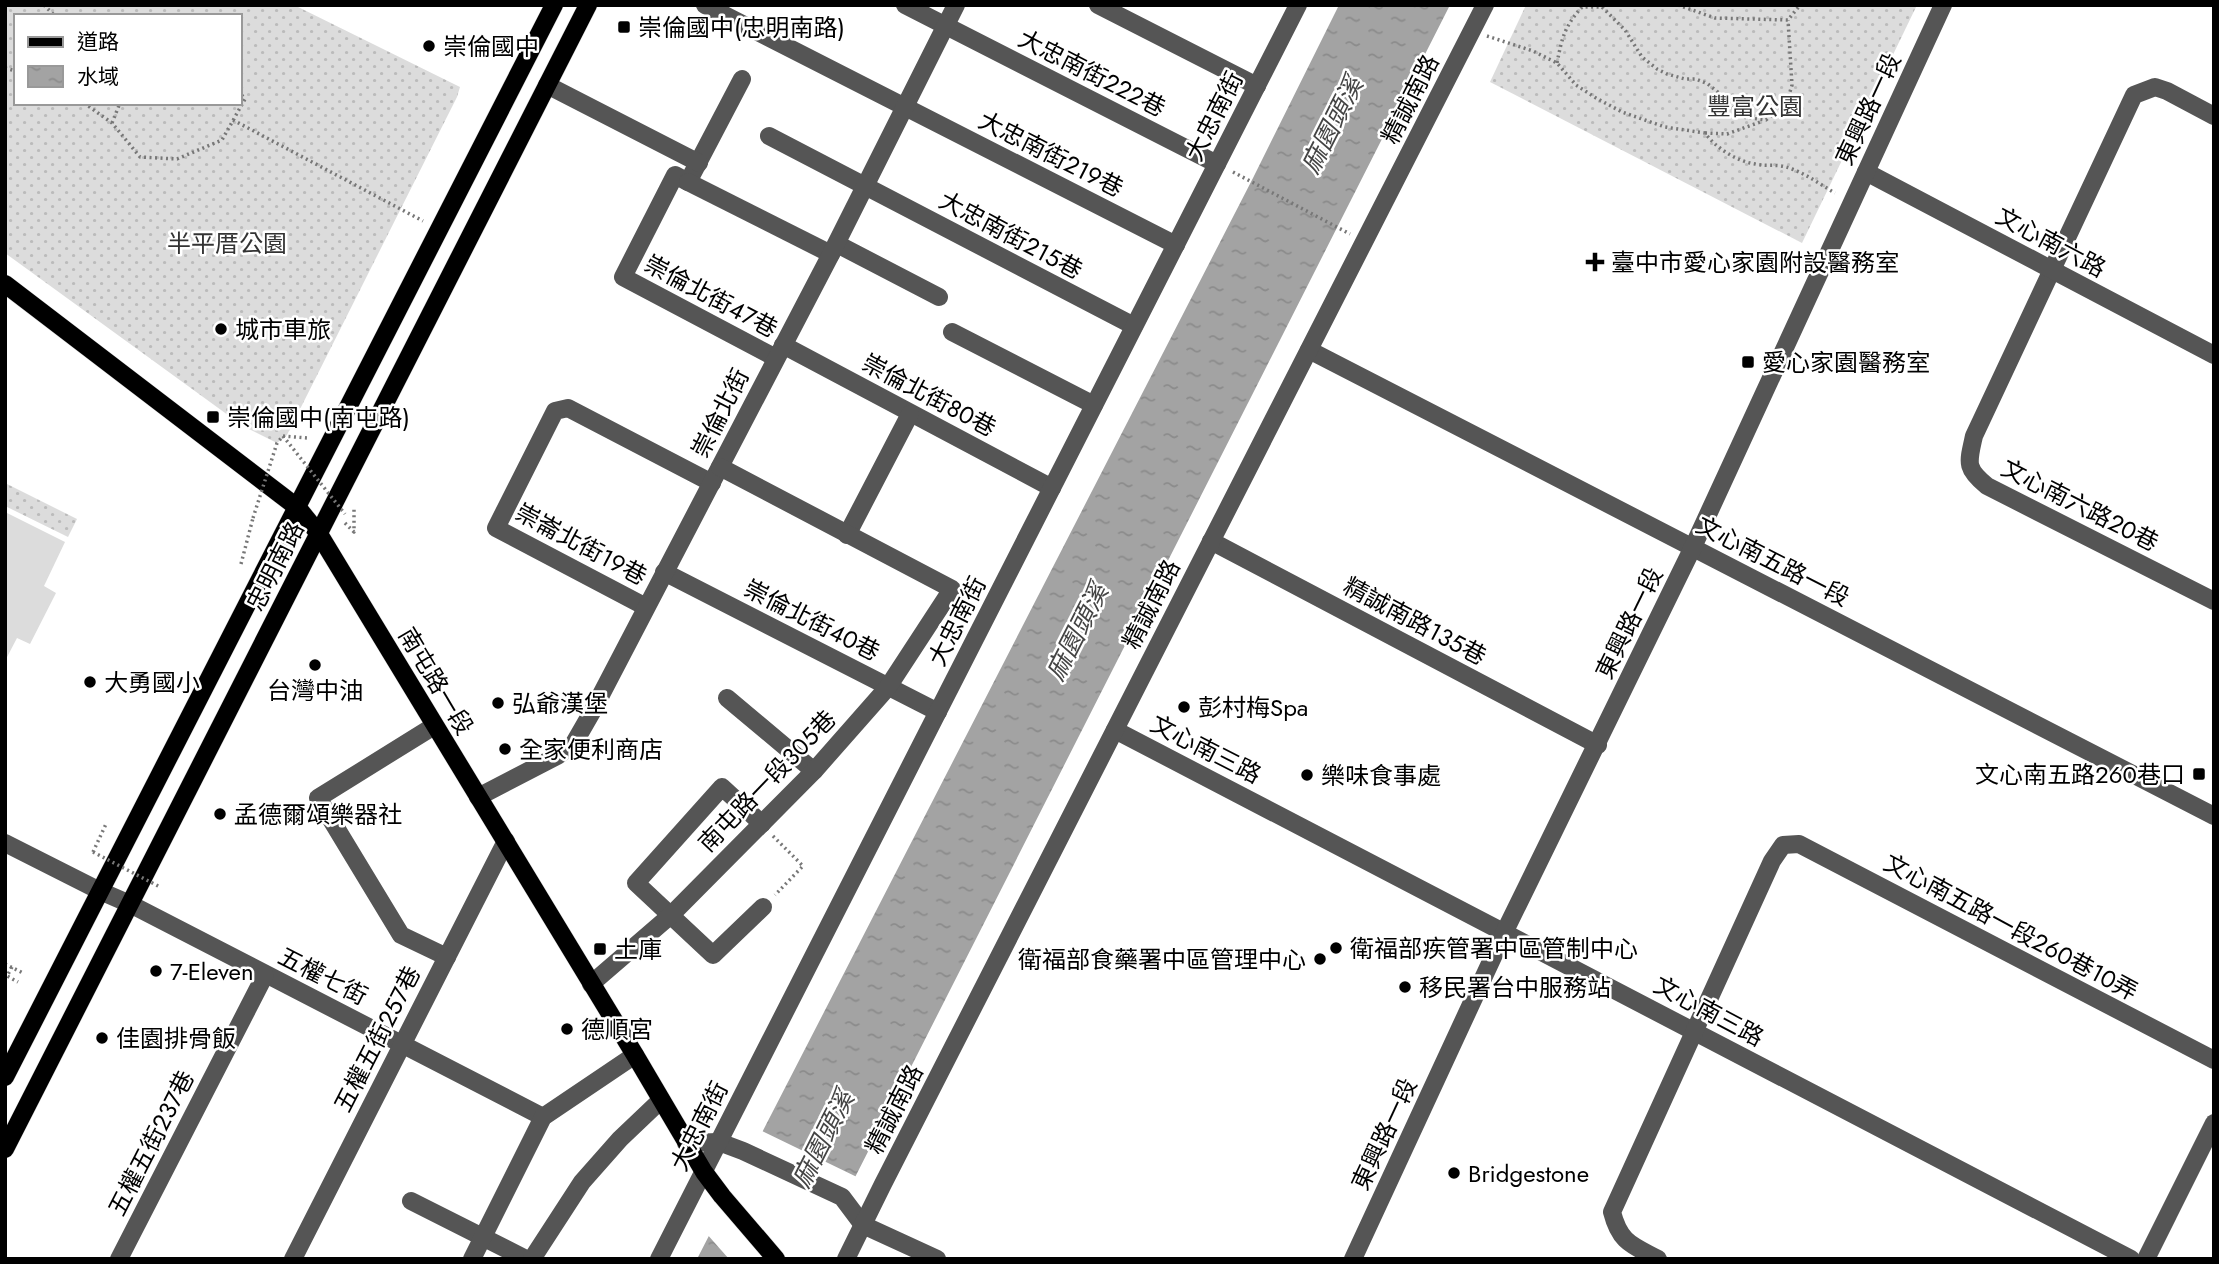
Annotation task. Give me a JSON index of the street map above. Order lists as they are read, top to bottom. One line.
{"streets":{"main road":["忠明南路","南屯路一段"],"street":["大忠南街222巷","精誠南路","東興路一段","大忠南街","大忠南街219巷","大忠南街215巷","文心南六路","崇倫北街47巷","崇倫北街80巷","崇倫北街","文心南六路20巷","崇崙北街19巷","文心南五路一段","崇倫北街40巷","精誠南路135巷","文心南三路","南屯路一段305巷","文心南五路一段260巷10弄","五權七街","五權五街257巷","五權五街237巷"]},"crossings":[["大忠南街222巷","大忠南街"],["大忠南街222巷","崇倫北街"],["精誠南路","文心南五路一段"],["精誠南路","精誠南路135巷"],["精誠南路","文心南三路"],["東興路一段","文心南六路"],["東興路一段","文心南五路一段"],["東興路一段","精誠南路135巷"],["東興路一段","文心南三路"],["大忠南街","大忠南街219巷"],["大忠南街","大忠南街215巷"],["大忠南街","崇倫北街80巷"],["大忠南街","崇倫北街40巷"],["大忠南街","南屯路一段"],["大忠南街219巷","崇倫北街"],["大忠南街215巷","崇倫北街"],["文心南六路","文心南六路20巷"],["崇倫北街47巷","崇倫北街80巷"],["崇倫北街47巷","崇倫北街"],["崇倫北街80巷","崇倫北街"],["崇倫北街","崇崙北街19巷"],["崇倫北街","崇倫北街40巷"],["崇倫北街","南屯路一段"],["忠明南路","南屯路一段"],["忠明南路","五權七街"],["崇倫北街40巷","南屯路一段305巷"],["南屯路一段","南屯路一段305巷"],["南屯路一段","五權五街257巷"],["文心南三路","文心南五路一段260巷10弄"],["五權七街","五權五街257巷"],["五權七街","五權五街237巷"]],"water":["麻園頭溪"],"parks":["豐富公園","半平厝公園"],"places":{"transit":["崇倫國中(忠明南路)","愛心家園醫務室","崇倫國中(南屯路)","文心南五路260巷口","土庫"],"other":["崇倫國中","城市車旅","台灣中油","大勇國小","弘爺漢堡","彭村梅Spa","全家便利商店","樂味食事處","孟德爾頌樂器社","衛福部疾管署中區管制中心","衛福部食藥署中區管理中心","7-Eleven","移民署台中服務站","德順宮","佳園排骨飯","Bridgestone"],"health":["臺中市愛心家園附設醫務室"]},"legend":["道路","水域"]}
